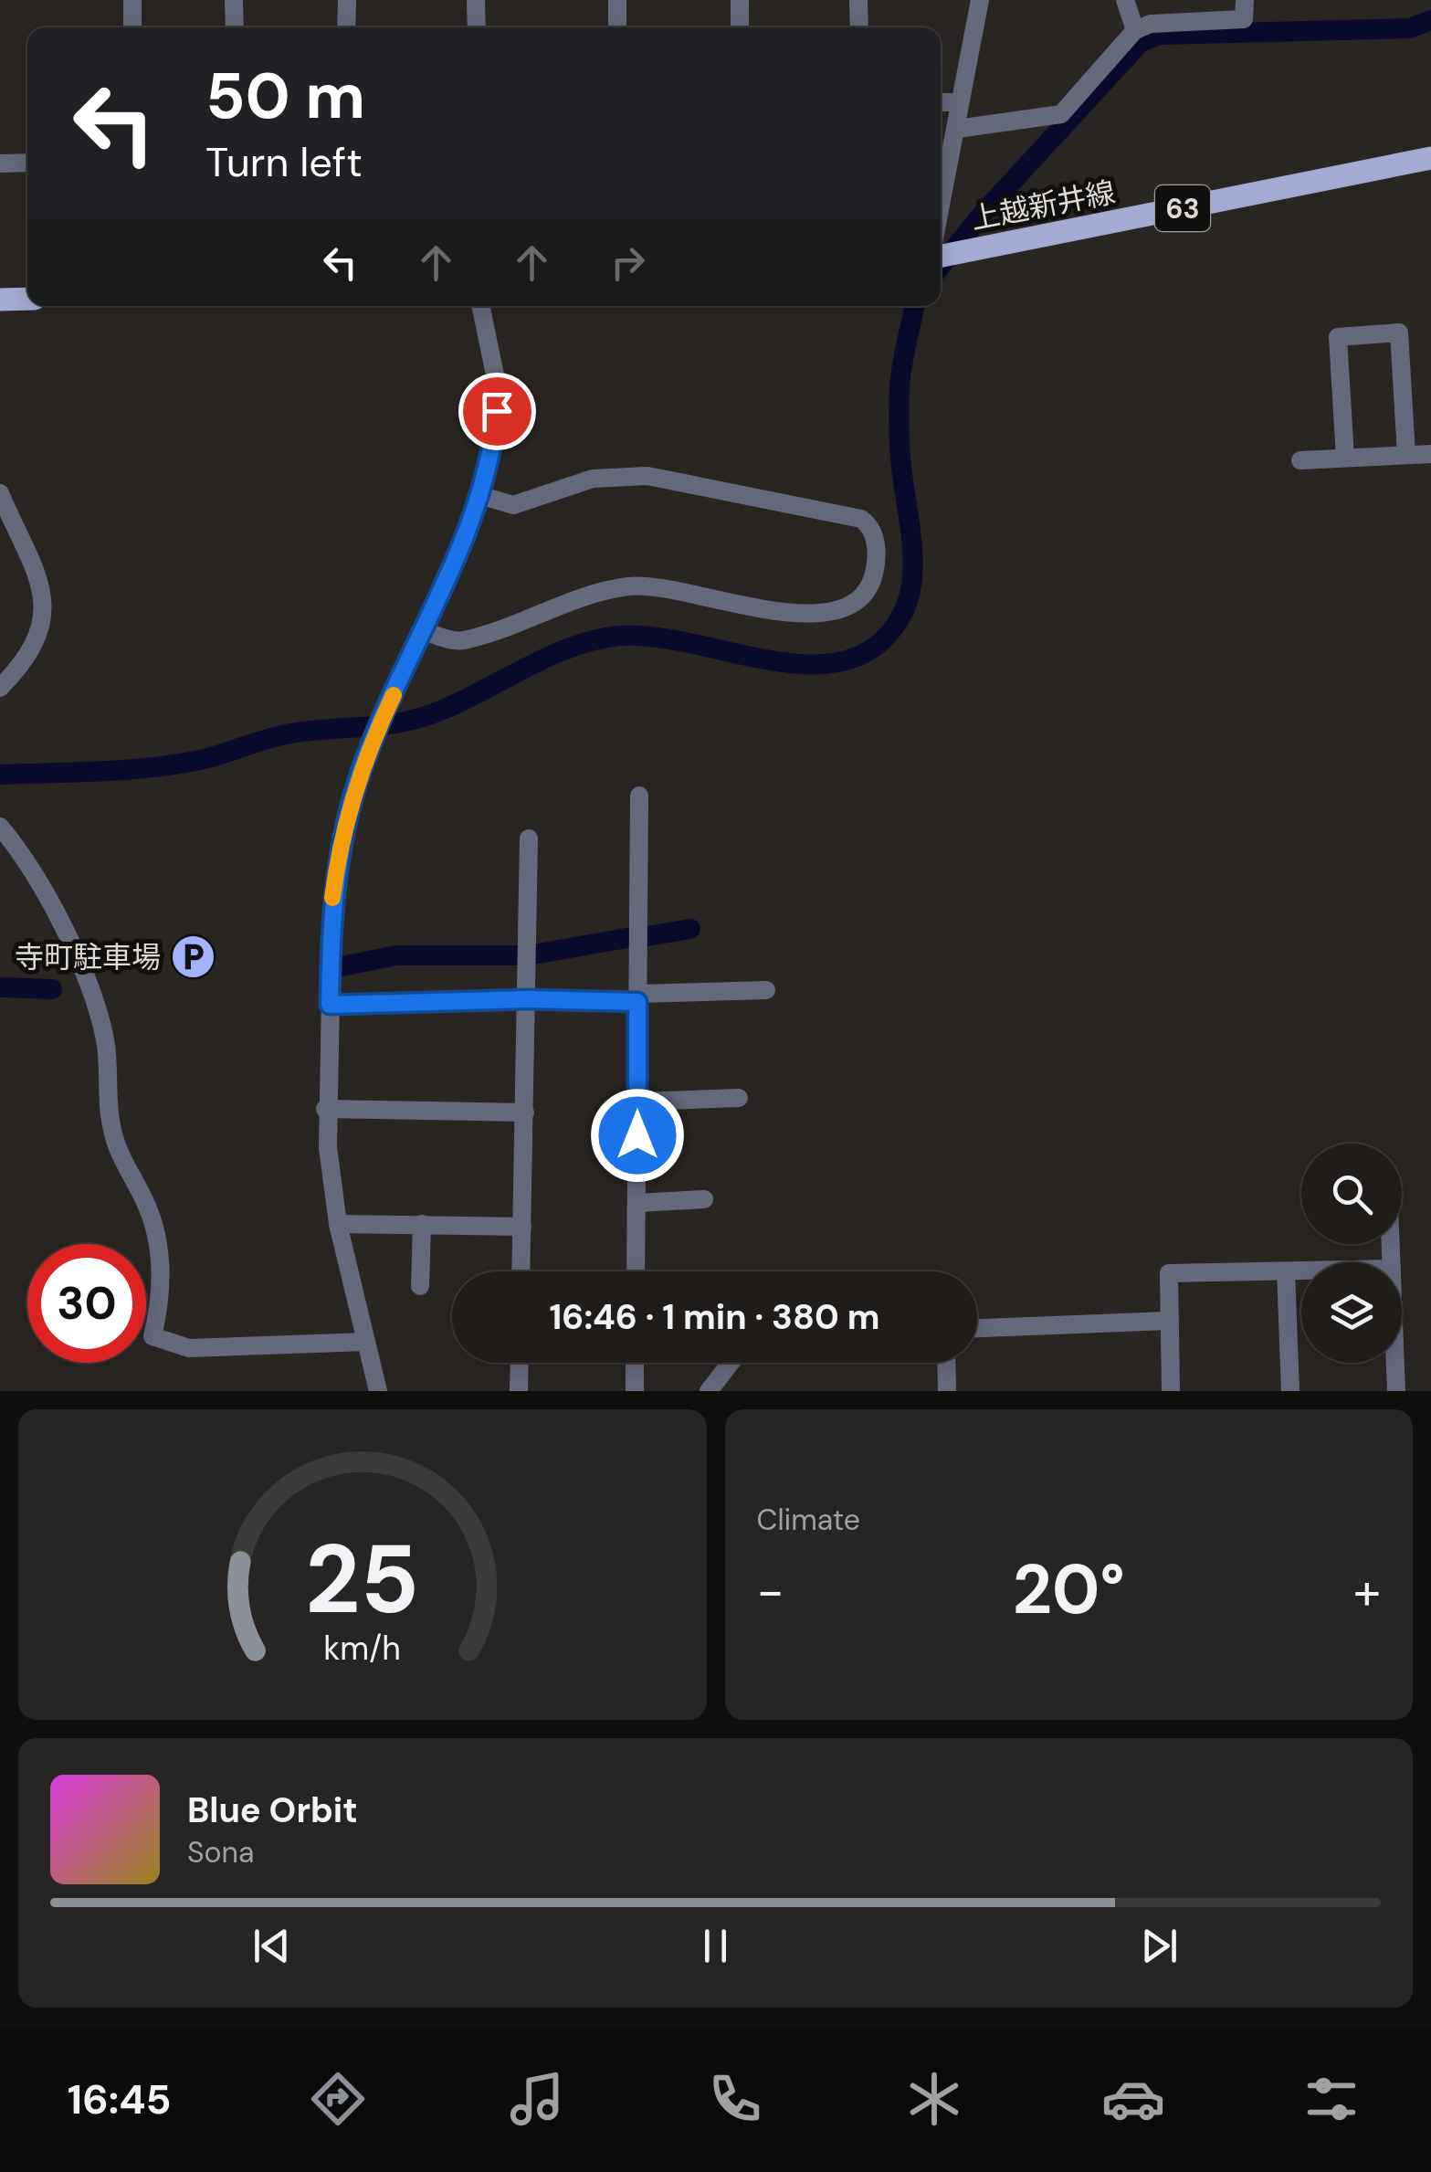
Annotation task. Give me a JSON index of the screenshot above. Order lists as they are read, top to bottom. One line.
{"streets":{"main road":["上越新井線","63"]},"places":{"parking":["寺町駐車場"]},"page":{"turn":["50 m","Turn left"],"limit":"30","trip":"16:46 · 1 min · 380 m","tile":"Climate","heat":["−","20°","+"],"song":["Blue Orbit","Sona"],"tabs":"16:45","gauge":["25","km/h"]}}
